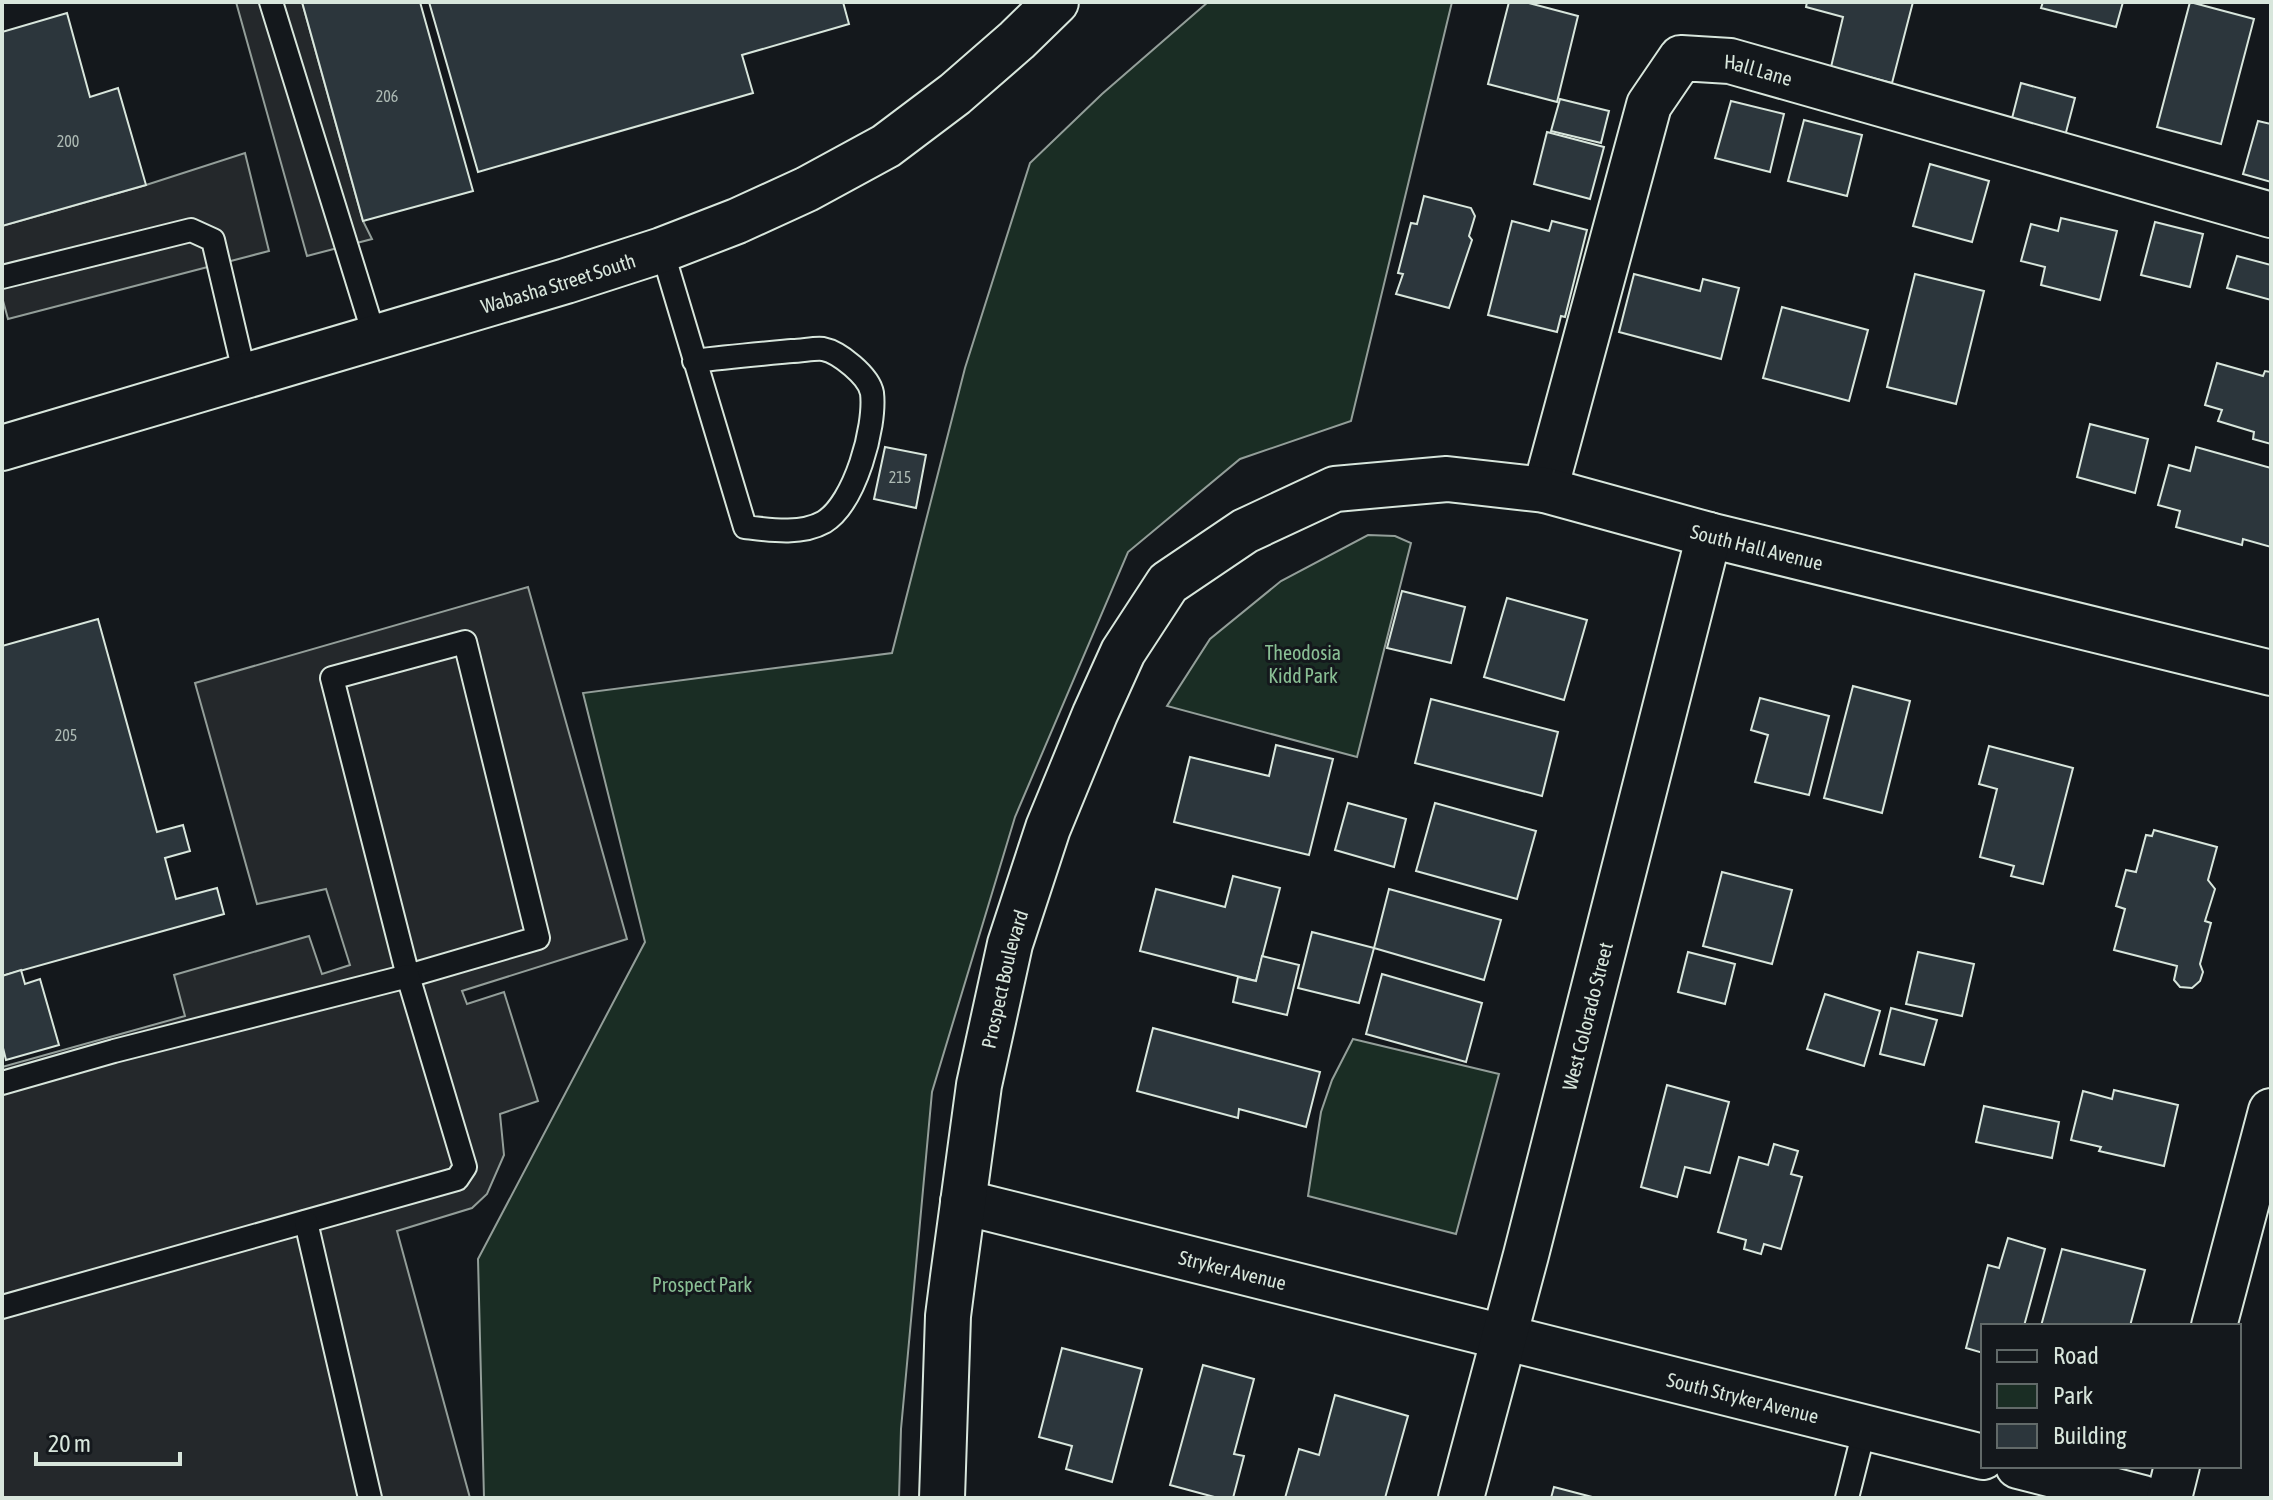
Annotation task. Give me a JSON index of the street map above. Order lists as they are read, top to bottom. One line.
{"streets":{"street":["Hall Lane","Wabasha Street South","South Hall Avenue","Prospect Boulevard","West Colorado Street","Stryker Avenue","South Stryker Avenue"]},"crossings":[["Hall Lane","South Hall Avenue"],["South Hall Avenue","Prospect Boulevard"],["South Hall Avenue","West Colorado Street"],["Prospect Boulevard","Stryker Avenue"],["West Colorado Street","Stryker Avenue"],["West Colorado Street","South Stryker Avenue"],["Stryker Avenue","South Stryker Avenue"]],"parks":["Theodosia Kidd Park","Prospect Park"],"house_numbers":["206","200","215","205"],"legend":["Road","Park","Building"],"scale_bar":"20 m"}
